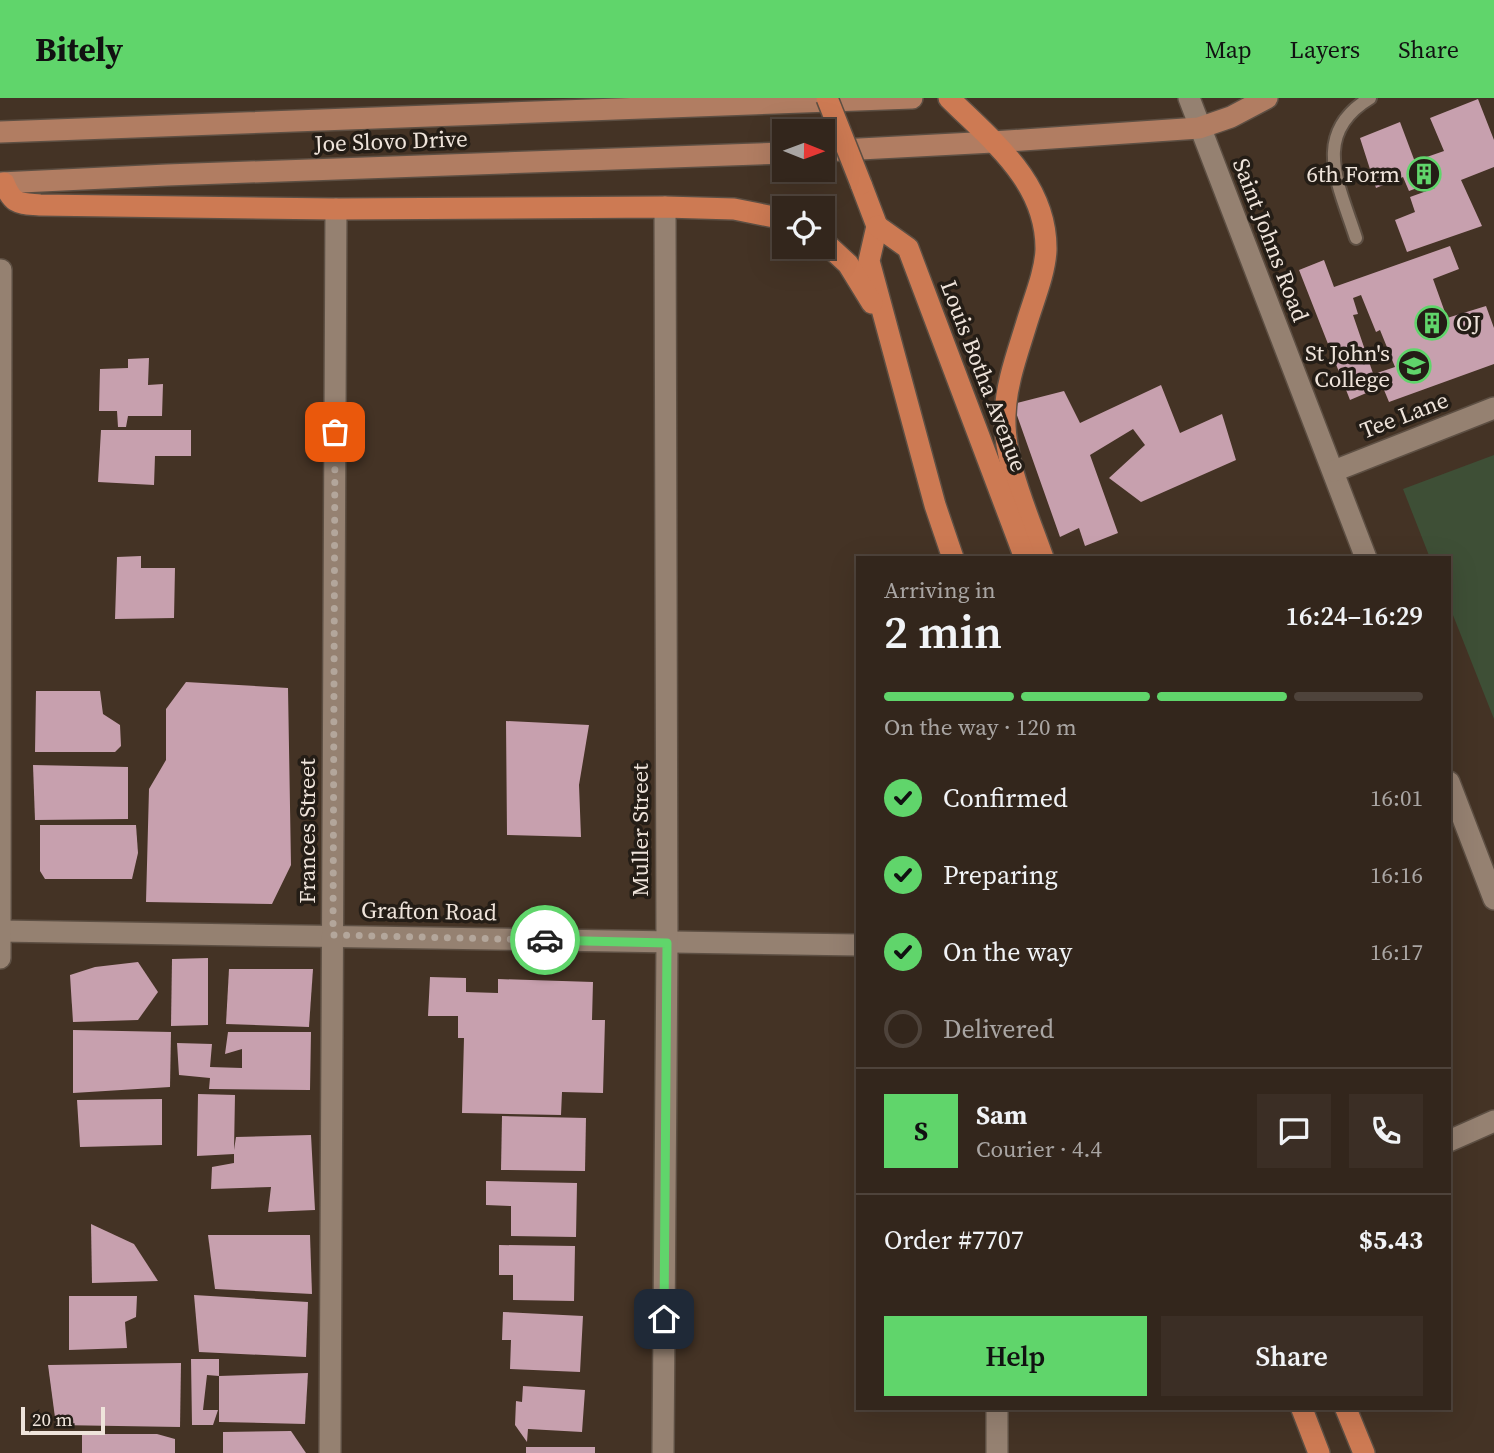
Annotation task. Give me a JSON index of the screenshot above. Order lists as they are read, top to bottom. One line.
{"streets":{"main road":["Joe Slovo Drive","Louis Botha Avenue"],"street":["Saint Johns Road","Tee Lane","Muller Street","Frances Street","Grafton Road"]},"crossings":[["Saint Johns Road","Tee Lane"],["Muller Street","Grafton Road"],["Frances Street","Grafton Road"]],"places":{"building":["6th Form","OJ"],"school or university":["St John's College"]},"scale_bar":"20 m","north":"right","page":{"header":"Bitely","nav":["Map","Layers","Share"],"heading":["2 min","Arriving in","16:24–16:29"],"panel":["Sam","Courier · 4.4","Order #7707","$5.43"],"bar":"On the way · 120 m","list":[["Confirmed","16:01"],["Preparing","16:16"],["On the way","16:17"],"Delivered"],"round":"S","buttons":["Help","Share"],"scale":"20 m"}}
